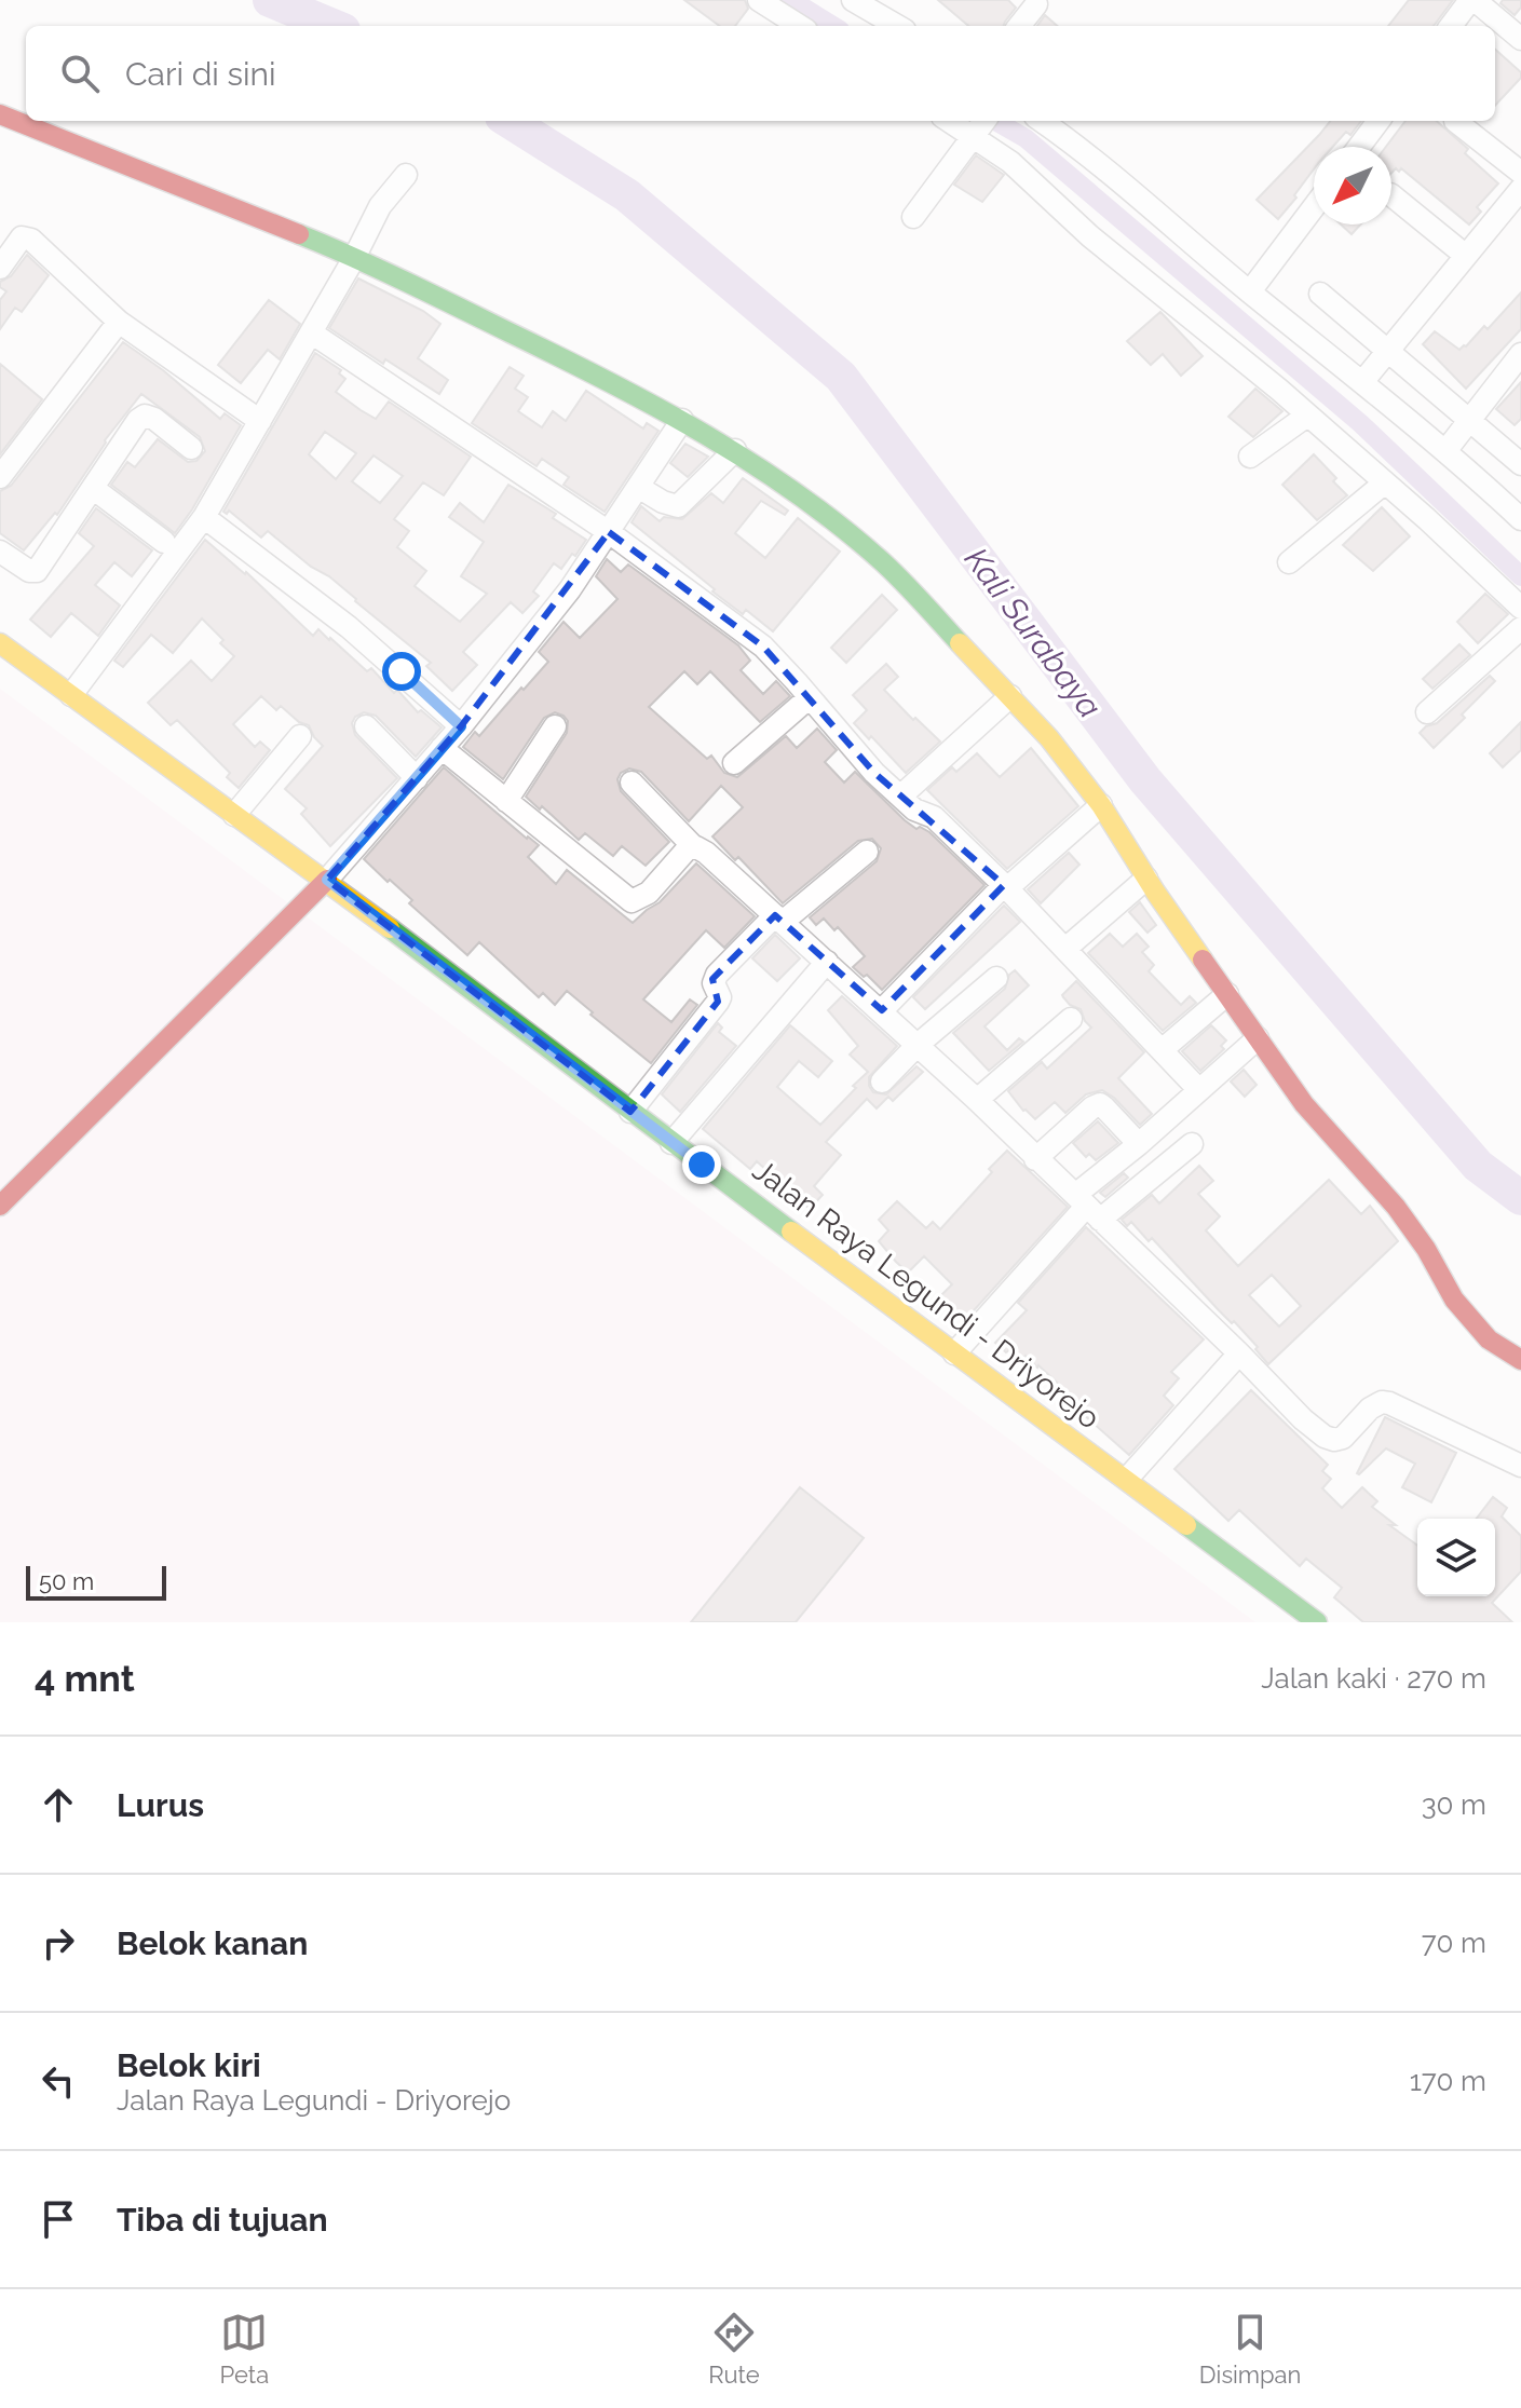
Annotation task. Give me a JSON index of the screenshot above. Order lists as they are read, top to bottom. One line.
{"streets":{"main road":["Jalan Raya Legundi - Driyorejo"]},"water":["Kali Surabaya"],"scale_bar":"50 m","north":"bottom left","page":{"search":"Cari di sini","scale":"50 m","heading":["4 mnt","Jalan kaki · 270 m"],"list":[["Lurus","30 m"],["Belok kanan","70 m"],["Belok kiri","Jalan Raya Legundi - Driyorejo","170 m"],"Tiba di tujuan"],"nav":["Peta","Rute","Disimpan"]}}
